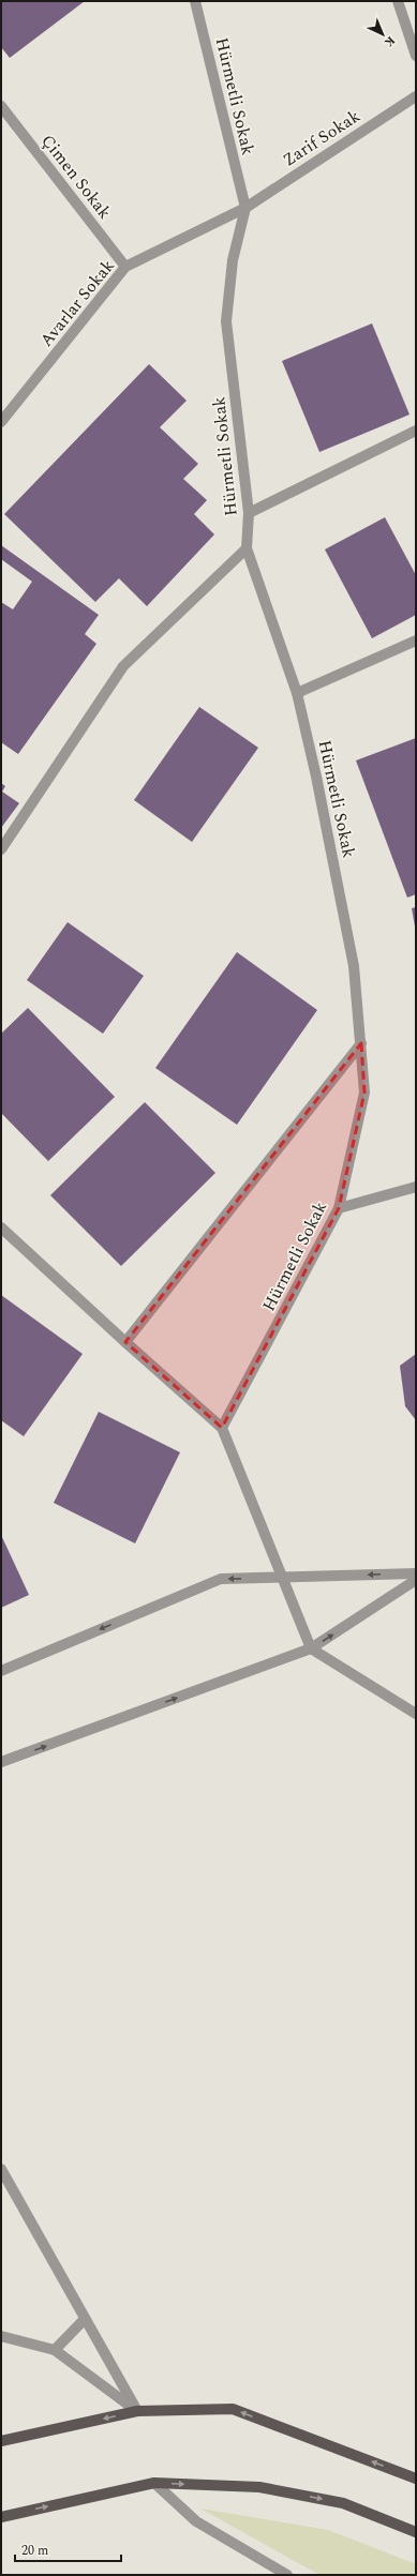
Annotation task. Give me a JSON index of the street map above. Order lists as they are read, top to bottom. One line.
{"streets":{"street":["Hürmetli Sokak","Zarif Sokak","Çimen Sokak","Avarlar Sokak"]},"crossings":[["Hürmetli Sokak","Zarif Sokak"],["Hürmetli Sokak","Avarlar Sokak"],["Zarif Sokak","Avarlar Sokak"],["Çimen Sokak","Avarlar Sokak"]],"scale_bar":"20 m","north":"bottom right"}
